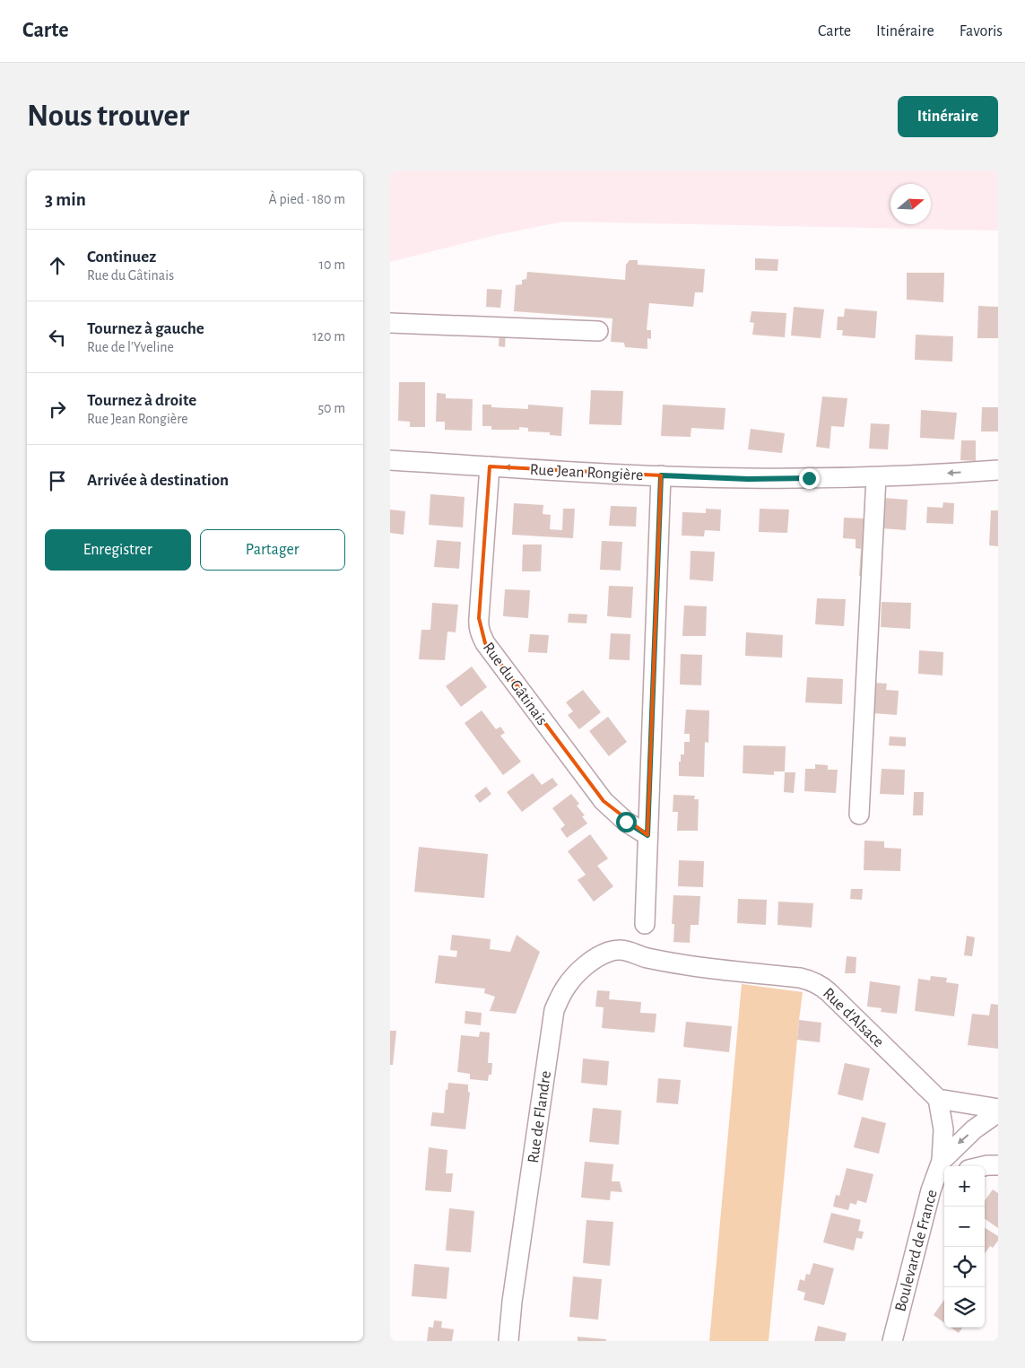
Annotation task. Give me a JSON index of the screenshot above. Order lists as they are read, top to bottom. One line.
{"streets":{"street":["Rue Jean Rongière","Rue du Gâtinais","Rue d'Alsace","Rue de Flandre","Boulevard de France"]},"crossings":[["Rue Jean Rongière","Rue du Gâtinais"],["Rue d'Alsace","Rue de Flandre"],["Rue d'Alsace","Boulevard de France"]],"north":"right","page":{"header":"Carte","nav":["Carte","Itinéraire","Favoris"],"buttons":["Itinéraire",["Enregistrer","Partager"]],"title":"Nous trouver","heading":["3 min","À pied · 180 m"],"list":[["Continuez","Rue du Gâtinais","10 m"],["Tournez à gauche","Rue de l'Yveline","120 m"],["Tournez à droite","Rue Jean Rongière","50 m"],"Arrivée à destination"],"map_buttons":["+","−"]}}
